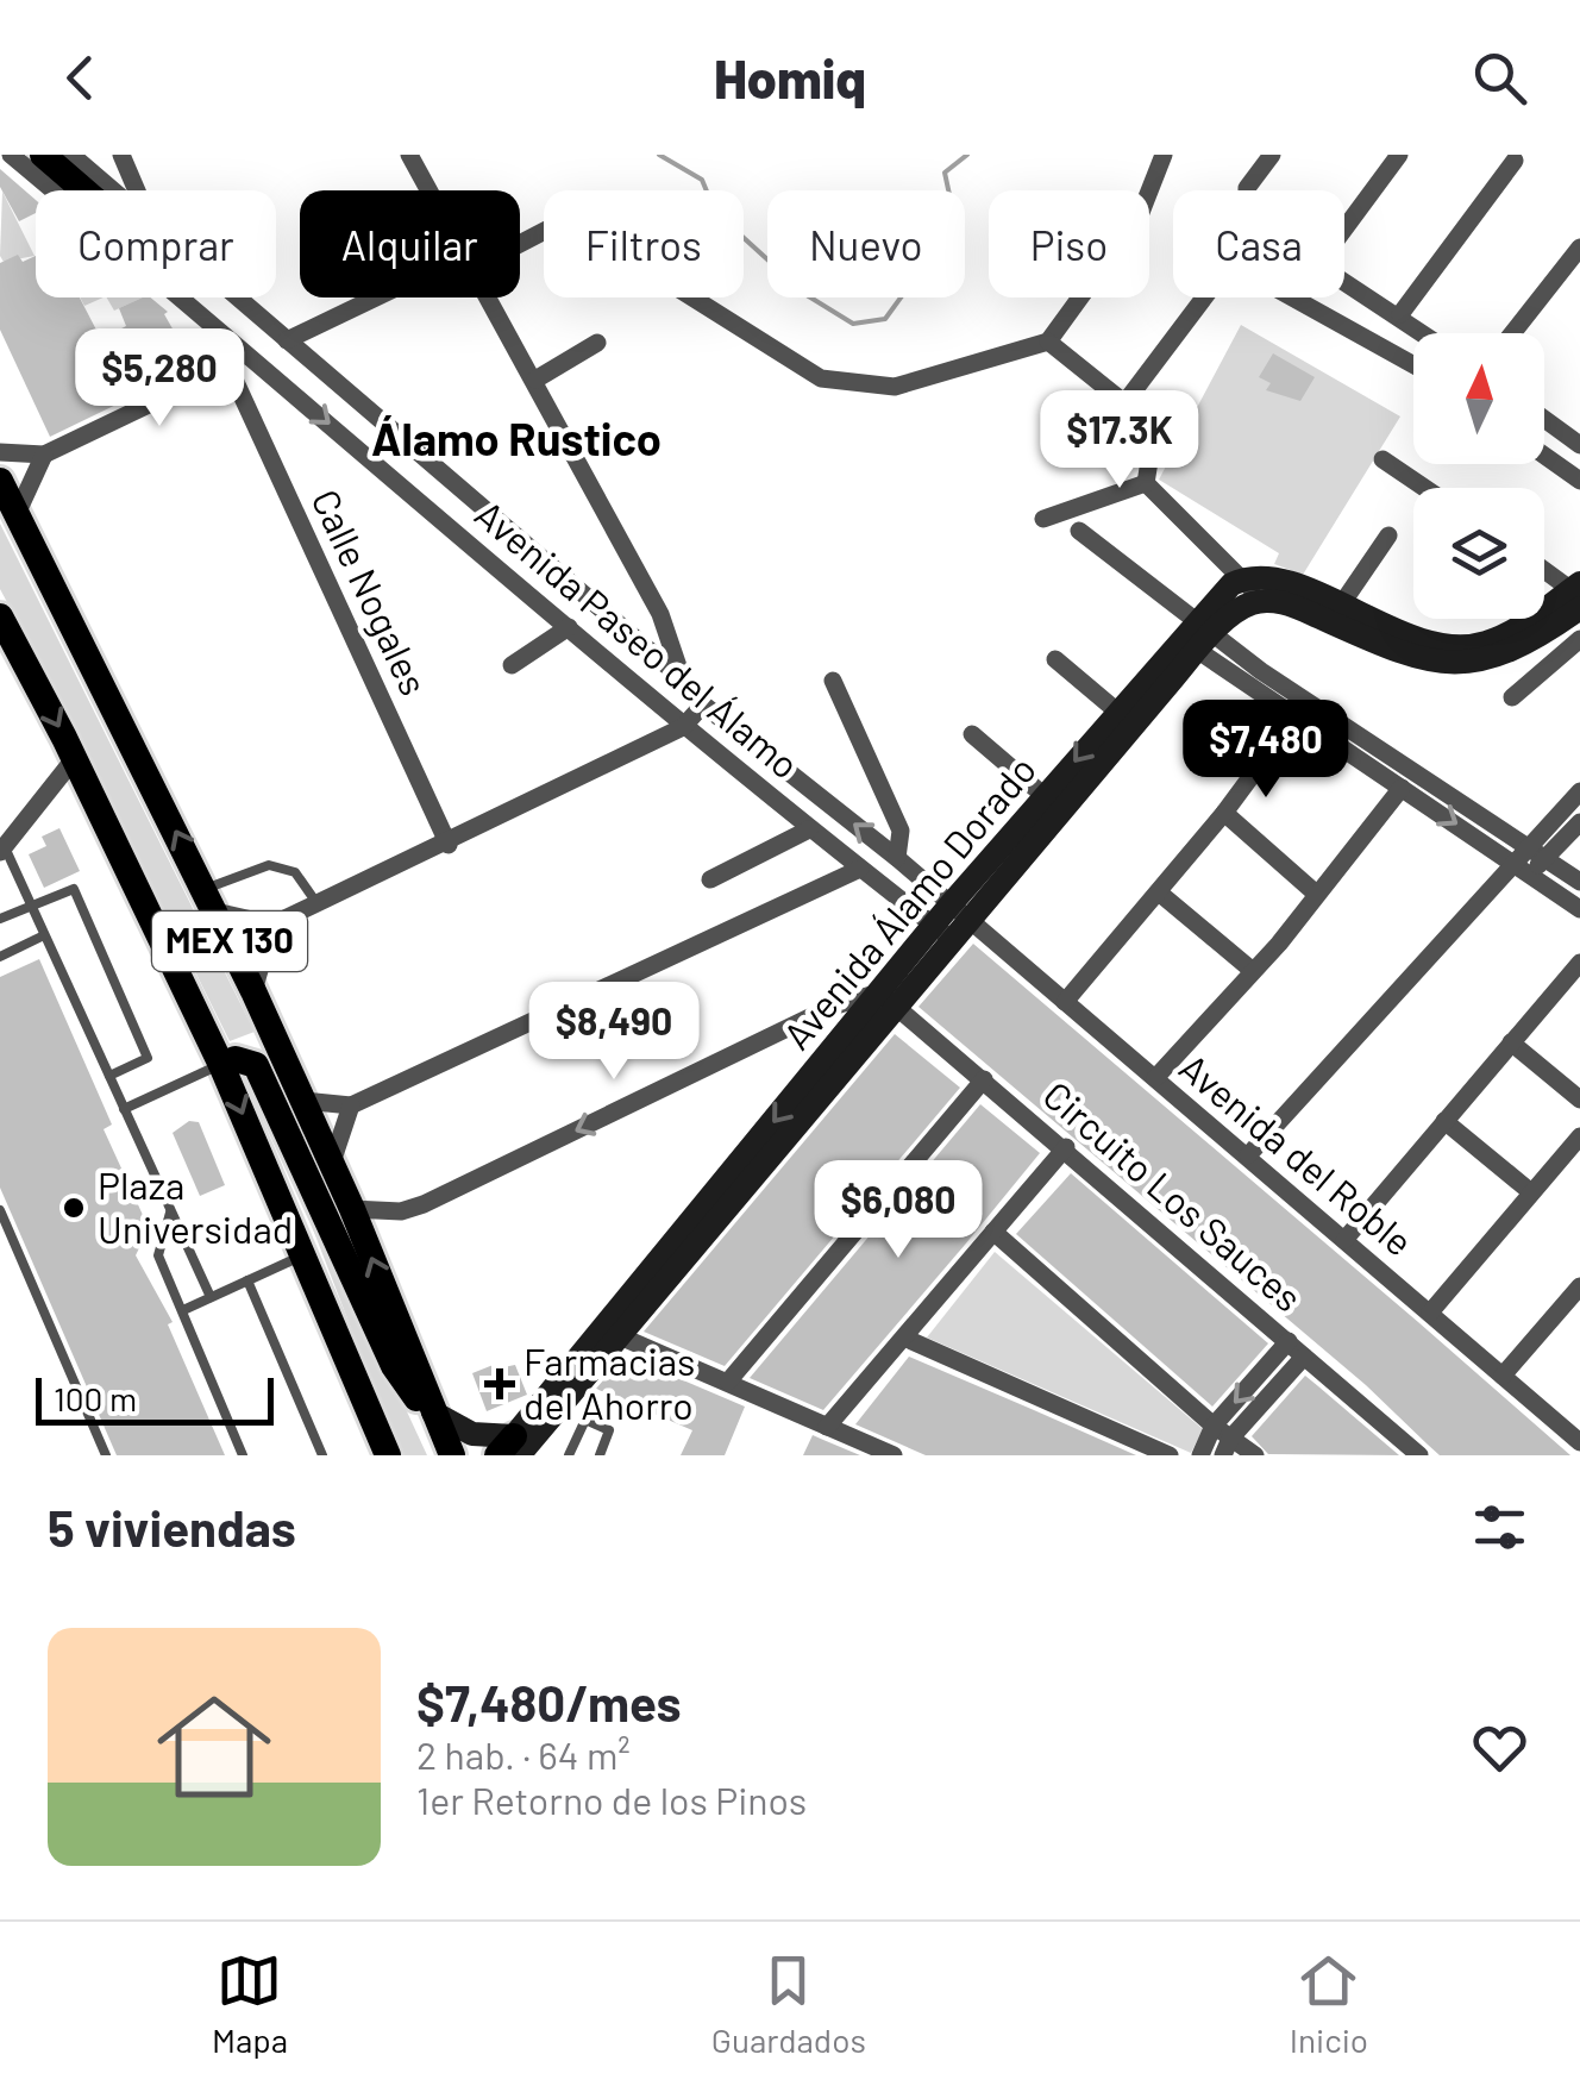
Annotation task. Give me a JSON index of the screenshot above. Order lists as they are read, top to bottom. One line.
{"streets":{"main road":["MEX 130"],"street":["Calle Nogales","Avenida Paseo del Álamo","Avenida Álamo Dorado","Avenida del Roble","Circuito Los Sauces"]},"crossings":[["Avenida Paseo del Álamo","Avenida Álamo Dorado"],["Avenida Paseo del Álamo","Avenida del Roble"],["Avenida Álamo Dorado","MEX 130"],["Avenida Álamo Dorado","Avenida del Roble"],["Avenida Álamo Dorado","Circuito Los Sauces"]],"districts":["Álamo Rustico"],"places":{"other":["Plaza Universidad"],"health":["Farmacias del Ahorro"]},"scale_bar":"100 m","north":"top","page":{"header":"Homiq","chip":["Comprar","Alquilar","Filtros","Nuevo","Piso","Casa"],"price":["$5,280","$17.3K","$7,480","$8,490","$6,080"],"scale":"100 m","heading":"5 viviendas","list":[{"name":"$7,480/mes","note":"2 hab. · 64 m² · 1er Retorno de los Pinos"}],"tabs":["Mapa","Guardados","Inicio"]}}
